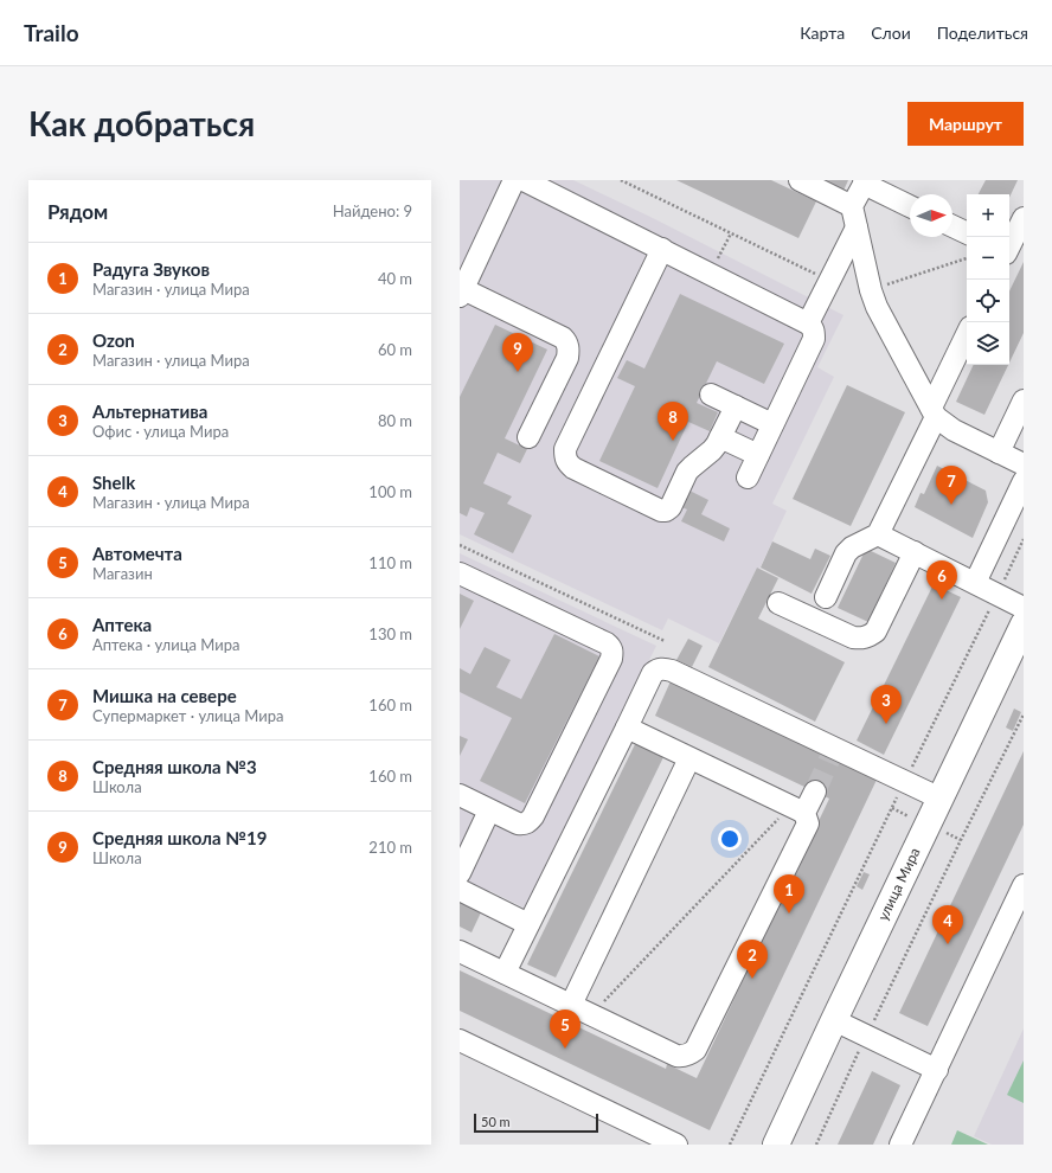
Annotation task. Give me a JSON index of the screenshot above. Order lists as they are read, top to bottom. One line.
{"streets":{"main road":["улица Мира"]},"scale_bar":"50 m","north":"right","page":{"header":"Trailo","nav":["Карта","Слои","Поделиться"],"buttons":"Маршрут","title":"Как добраться","heading":["Рядом","Найдено: 9"],"map_buttons":["+","−"],"list":[{"mark":"1","name":"Радуга Звуков","note":"Магазин · улица Мира","value":"40 m"},{"mark":"2","name":"Ozon","note":"Магазин · улица Мира","value":"60 m"},{"mark":"3","name":"Альтернатива","note":"Офис · улица Мира","value":"80 m"},{"mark":"4","name":"Shelk","note":"Магазин · улица Мира","value":"100 m"},{"mark":"5","name":"Автомечта","note":"Магазин","value":"110 m"},{"mark":"6","name":"Аптека","note":"Аптека · улица Мира","value":"130 m"},{"mark":"7","name":"Мишка на севере","note":"Супермаркет · улица Мира","value":"160 m"},{"mark":"8","name":"Средняя школа №3","note":"Школа","value":"160 m"},{"mark":"9","name":"Средняя школа №19","note":"Школа","value":"210 m"}],"pins":["9","8","7","6","3","1","4","2","5"],"scale":"50 m"}}
